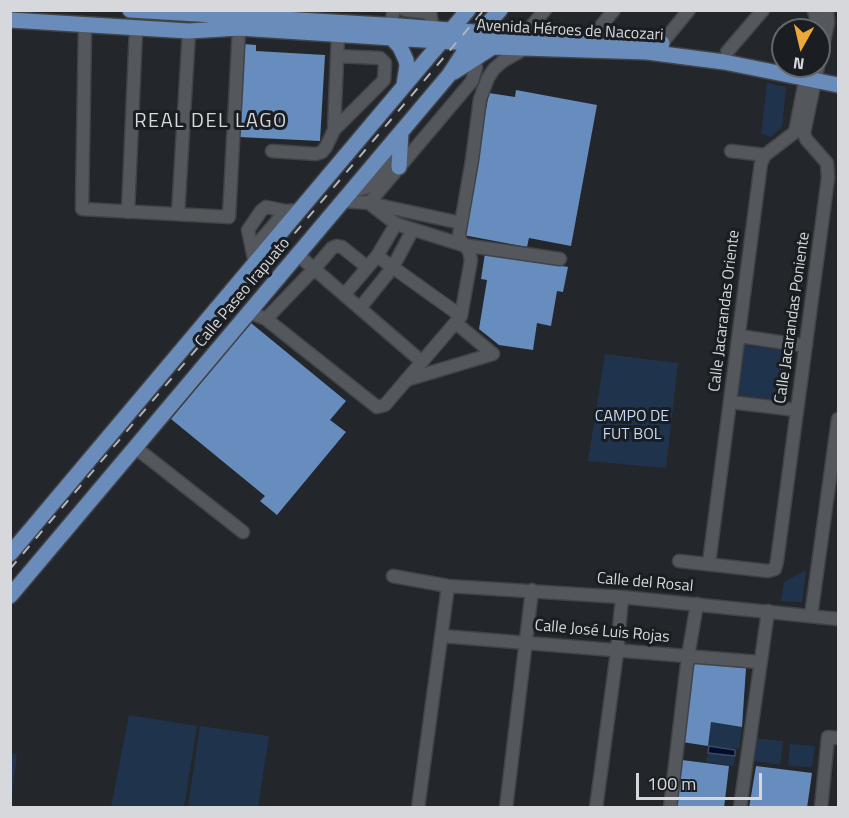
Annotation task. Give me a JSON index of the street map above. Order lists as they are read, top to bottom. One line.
{"streets":{"main road":["Avenida Héroes de Nacozari","Calle Paseo Irapuato"],"street":["Calle Jacarandas Oriente","Calle Jacarandas Poniente","Calle del Rosal","Calle José Luis Rojas"]},"crossings":[["Avenida Héroes de Nacozari","Calle Paseo Irapuato"],["Calle Jacarandas Oriente","Calle Jacarandas Poniente"]],"districts":["REAL DEL LAGO"],"parks":["CAMPO DE FUT BOL"],"scale_bar":"100 m","north":"bottom"}
